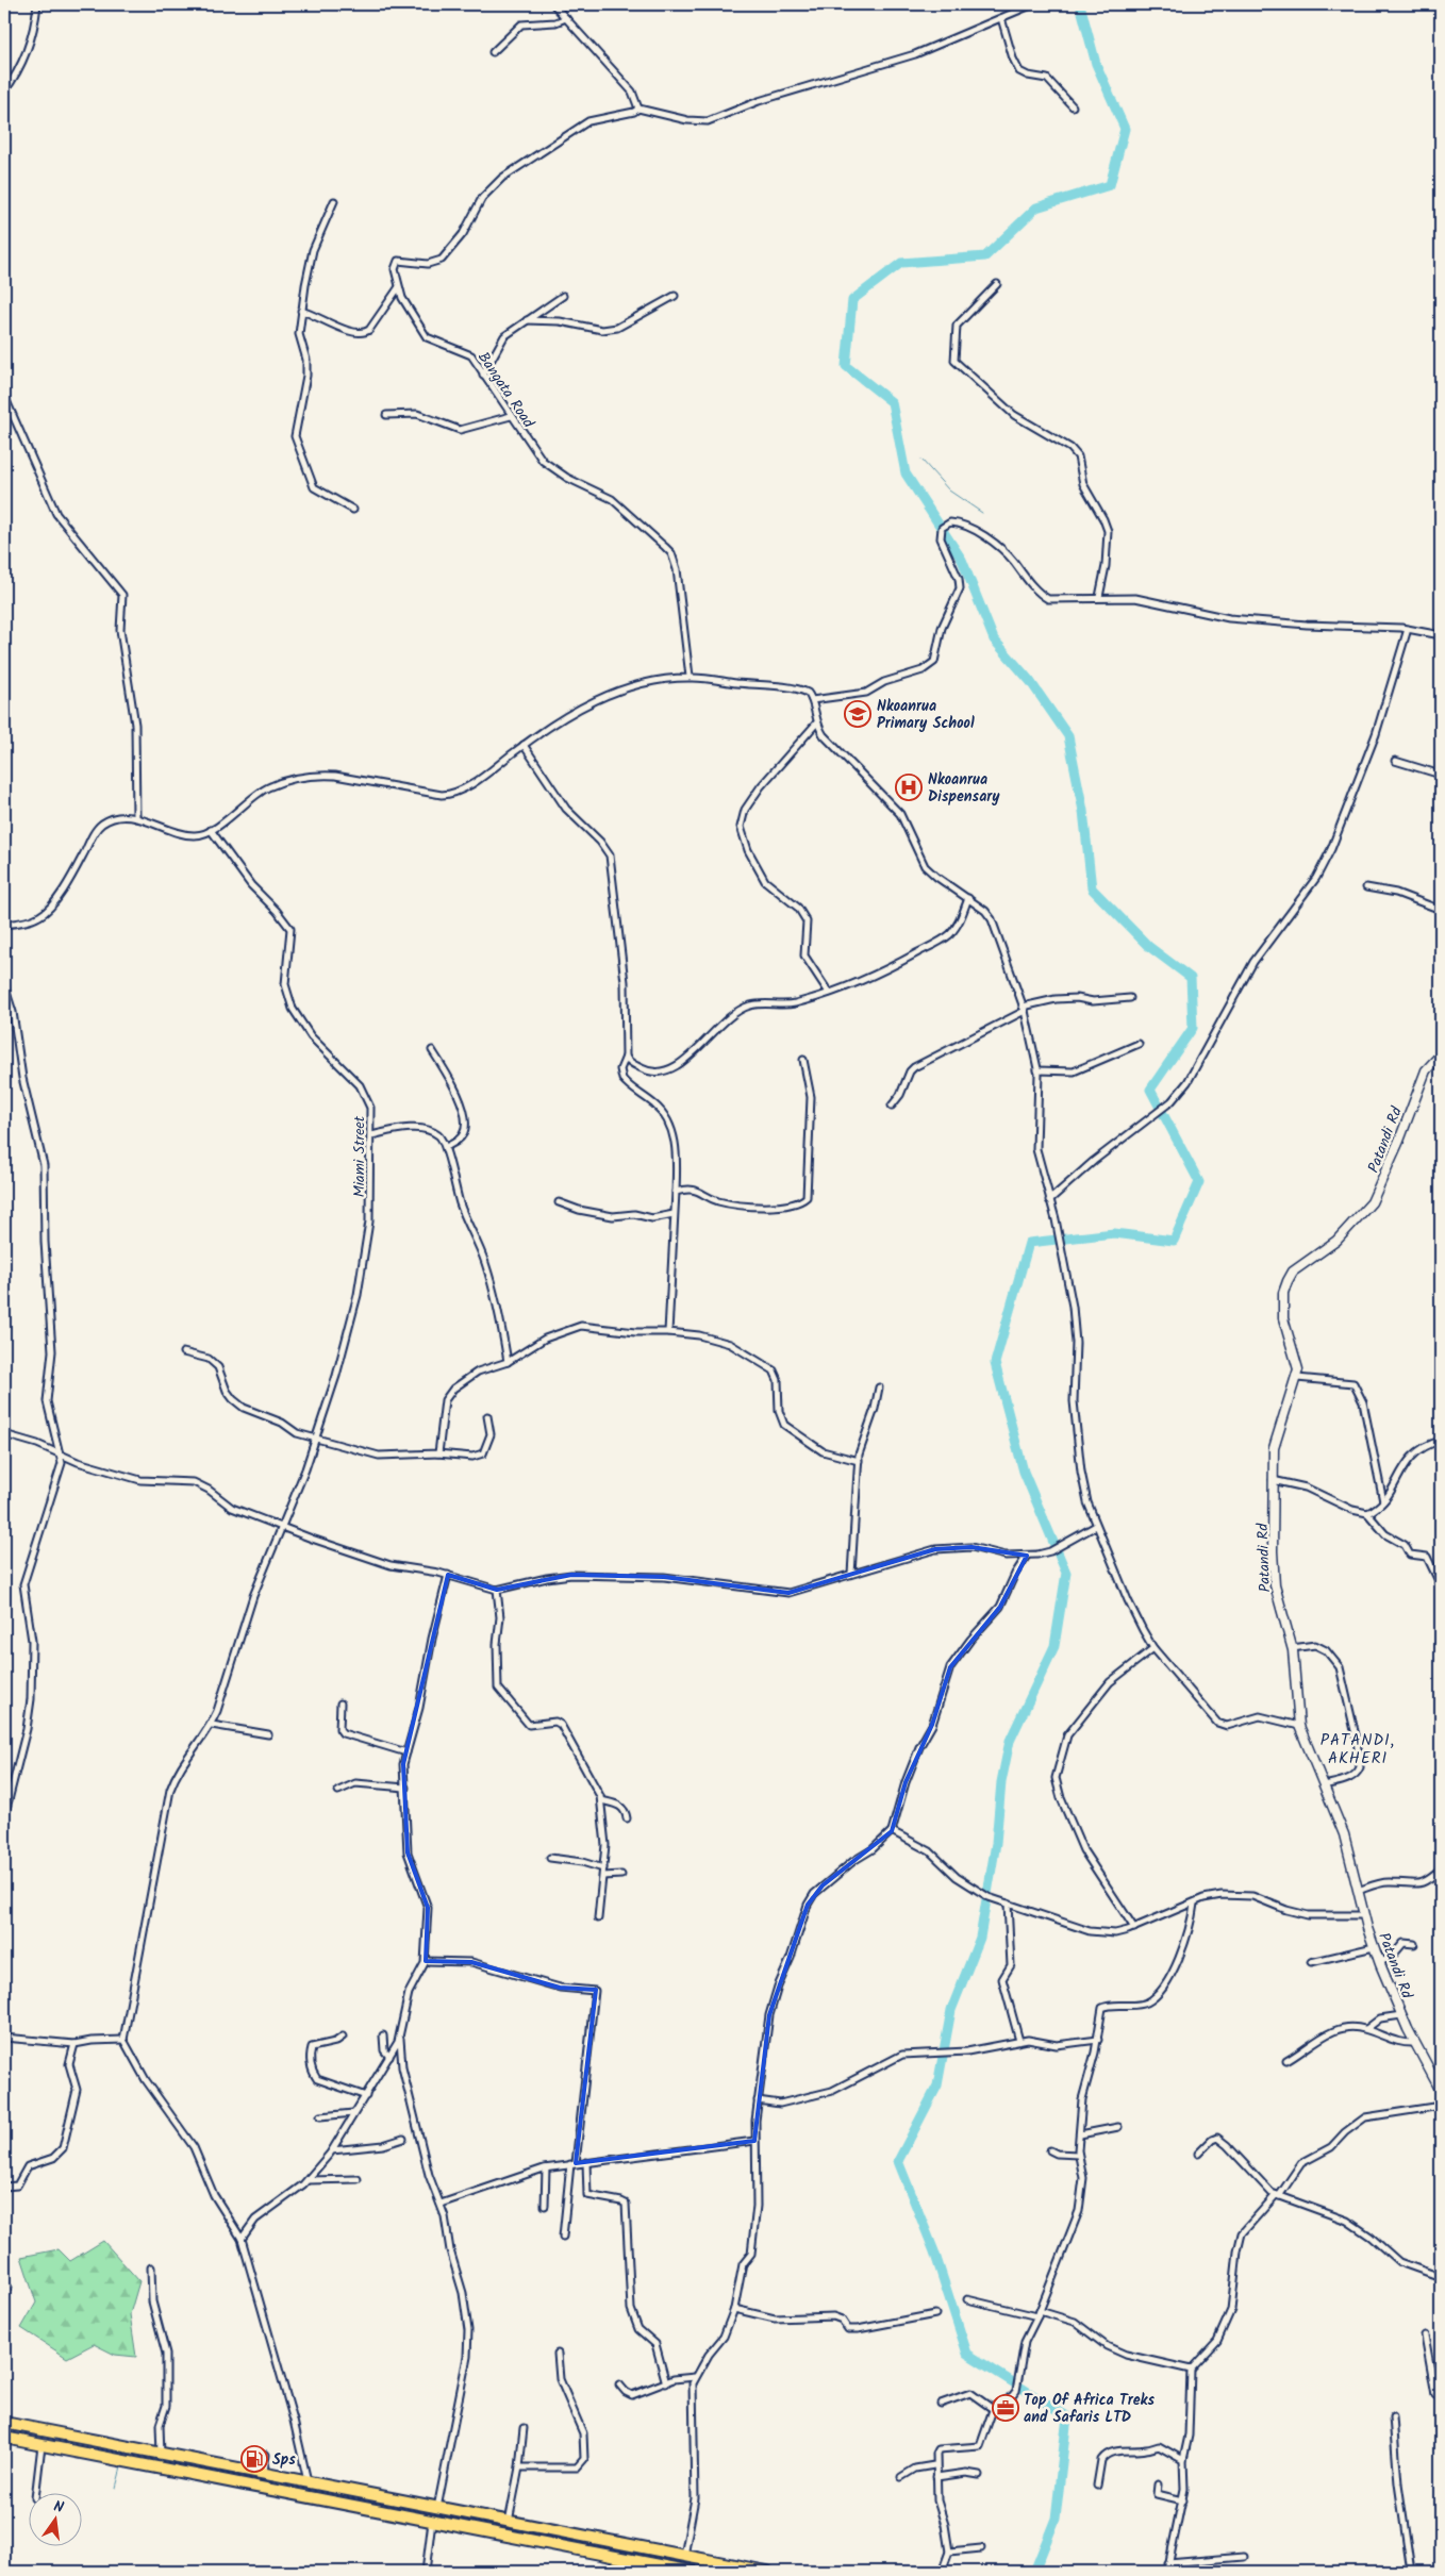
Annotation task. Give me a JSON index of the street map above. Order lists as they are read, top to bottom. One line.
{"streets":{"street":["Bangata Road","Patandi Rd","Miami Street"]},"districts":["PATANDI, AKHERI"],"places":{"school or university":["Nkoanrua Primary School"],"hospital":["Nkoanrua Dispensary"],"office":["Top Of Africa Treks and Safaris LTD"],"fuel station":["Sps"]},"north":"top"}
